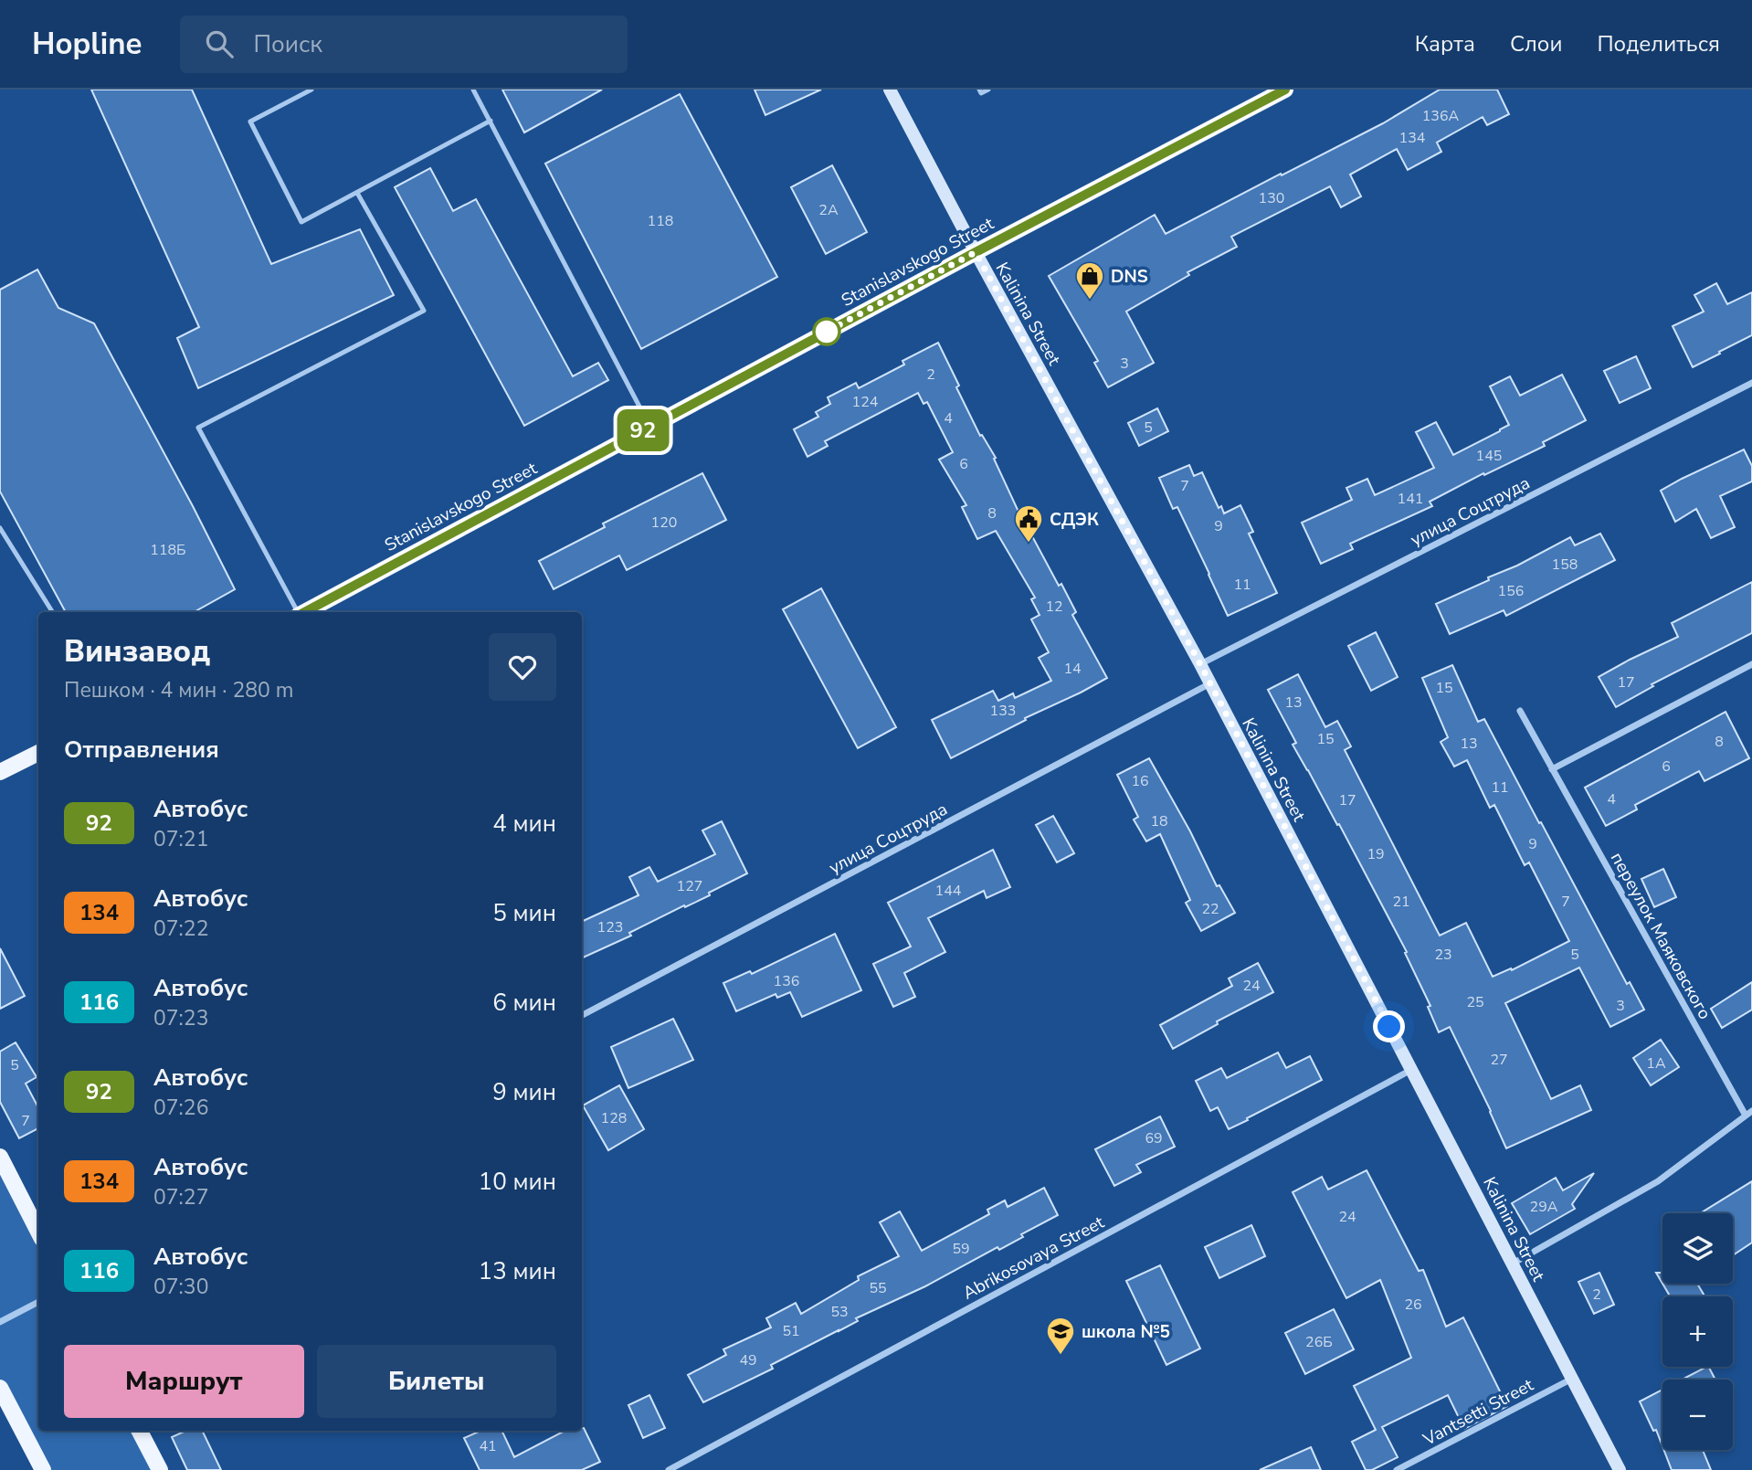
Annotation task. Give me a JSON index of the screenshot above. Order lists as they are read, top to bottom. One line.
{"streets":{"main road":["Stanislavskogo Street","Kalinina Street"],"street":["улица Соцтруда","переулок Маяковского","Abrikosovaya Street","Vantsetti Street"]},"crossings":[["Stanislavskogo Street","Kalinina Street"],["Kalinina Street","улица Соцтруда"],["Kalinina Street","Abrikosovaya Street"],["Kalinina Street","Vantsetti Street"]],"places":{"shop":["DNS"],"public building":["СДЭК"],"school or university":["школа №5"]},"lines":["bus line 92"],"house_numbers":["136А","134","130","2А","118","3","2","124","4","5","145","6","7","141","8","120","9","118Б","158","11","156","12","14","17","15","13","133","15","8","13","6","16","11","4","17","18","9","19","127","144","21","7","22","123","23","5","136","24","25","3","27","1А","5","128","7","69","29А","24","59","55","2","26","53","51","26Б","49","41"],"page":{"header":"Hopline","search":"Поиск","nav":["Карта","Слои","Поделиться"],"on_map":"92","heading":[["Винзавод","Пешком · 4 мин · 280 m"],"Отправления"],"list":[{"mark":"92","name":"Автобус","note":"07:21","value":"4 мин"},{"mark":"134","name":"Автобус","note":"07:22","value":"5 мин"},{"mark":"116","name":"Автобус","note":"07:23","value":"6 мин"},{"mark":"92","name":"Автобус","note":"07:26","value":"9 мин"},{"mark":"134","name":"Автобус","note":"07:27","value":"10 мин"},{"mark":"116","name":"Автобус","note":"07:30","value":"13 мин"}],"map_buttons":["+","−"],"buttons":["Маршрут","Билеты"]}}
